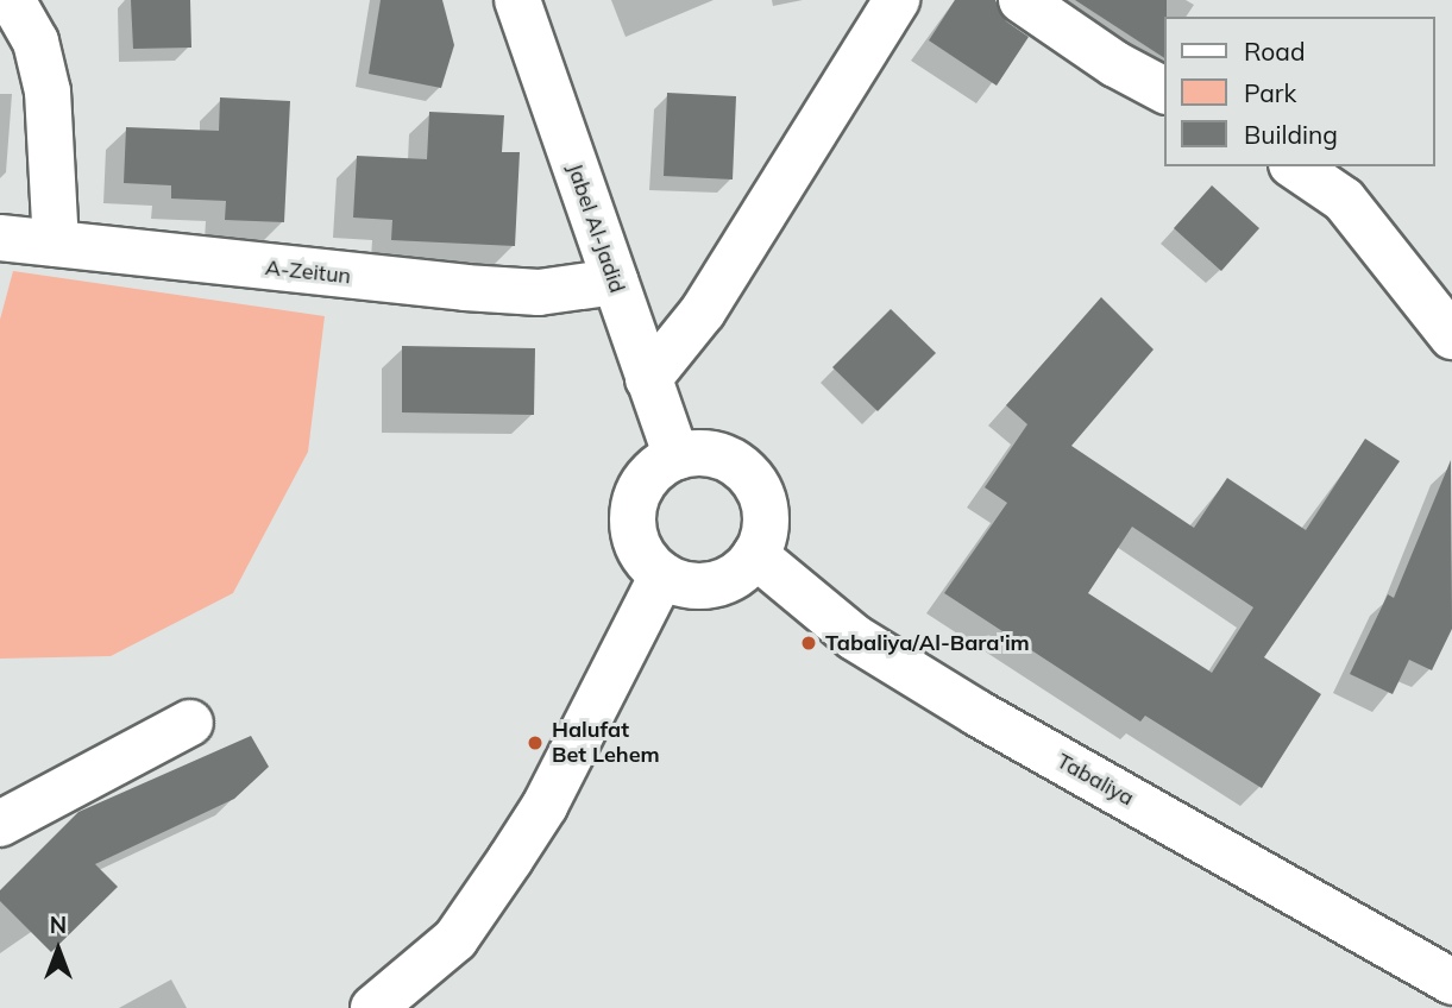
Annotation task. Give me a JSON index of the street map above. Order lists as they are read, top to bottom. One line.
{"streets":{"street":["Jabel Al-Jadid","A-Zeitun","Tabaliya"]},"crossings":[["Jabel Al-Jadid","A-Zeitun"],["Jabel Al-Jadid","Tabaliya"]],"places":["Tabaliya/Al-Bara'im","Halufat Bet Lehem"],"legend":["Road","Park","Building"],"north":"top"}
